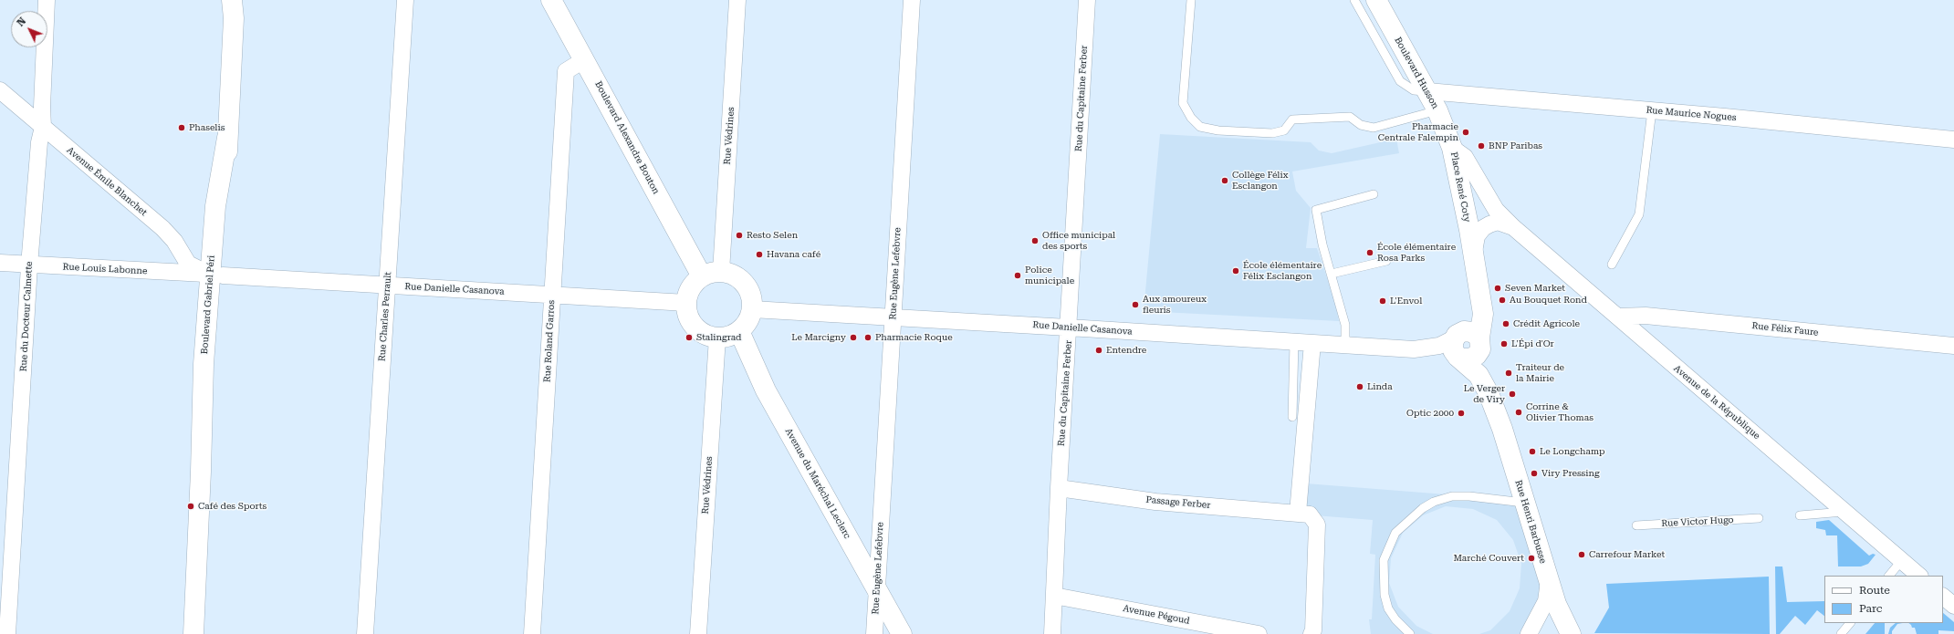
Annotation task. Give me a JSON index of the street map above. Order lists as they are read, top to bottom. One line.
{"streets":{"street":["Boulevard Husson","Rue du Capitaine Ferber","Rue Maurice Nogues","Rue Védrines","Boulevard Alexandre Bouton","Avenue Émile Blanchet","Place René Coty","Rue Louis Labonne","Rue Eugène Lefebvre","Rue Danielle Casanova","Boulevard Gabriel Péri","Rue du Docteur Calmette","Rue Charles Perrault","Rue Félix Faure","Rue Roland Garros","Avenue de la République","Avenue du Maréchal Leclerc","Passage Ferber","Rue Henri Barbusse","Avenue Pégoud"],"lane":["Rue Victor Hugo"]},"crossings":[["Boulevard Husson","Rue Maurice Nogues"],["Boulevard Husson","Place René Coty"],["Rue du Capitaine Ferber","Rue Danielle Casanova"],["Rue du Capitaine Ferber","Passage Ferber"],["Rue du Capitaine Ferber","Avenue Pégoud"],["Rue Védrines","Boulevard Alexandre Bouton"],["Rue Védrines","Rue Danielle Casanova"],["Rue Védrines","Avenue du Maréchal Leclerc"],["Boulevard Alexandre Bouton","Rue Danielle Casanova"],["Boulevard Alexandre Bouton","Rue Roland Garros"],["Boulevard Alexandre Bouton","Avenue du Maréchal Leclerc"],["Avenue Émile Blanchet","Rue Louis Labonne"],["Avenue Émile Blanchet","Rue Danielle Casanova"],["Avenue Émile Blanchet","Boulevard Gabriel Péri"],["Avenue Émile Blanchet","Rue du Docteur Calmette"],["Place René Coty","Rue Danielle Casanova"],["Place René Coty","Avenue de la République"],["Place René Coty","Rue Henri Barbusse"],["Rue Louis Labonne","Rue Danielle Casanova"],["Rue Louis Labonne","Boulevard Gabriel Péri"],["Rue Louis Labonne","Rue du Docteur Calmette"],["Rue Eugène Lefebvre","Rue Danielle Casanova"],["Rue Eugène Lefebvre","Avenue du Maréchal Leclerc"],["Rue Danielle Casanova","Boulevard Gabriel Péri"],["Rue Danielle Casanova","Rue Charles Perrault"],["Rue Danielle Casanova","Rue Roland Garros"],["Rue Danielle Casanova","Avenue du Maréchal Leclerc"],["Rue Danielle Casanova","Rue Henri Barbusse"],["Rue Félix Faure","Avenue de la République"]],"places":["Phaselis","Pharmacie Centrale Falempin","BNP Paribas","Collège Félix Esclangon","Resto Selen","Office municipal des sports","École élémentaire Rosa Parks","Havana café","École élémentaire Félix Esclangon","Police municipale","Seven Market","Au Bouquet Rond","L'Envol","Aux amoureux fleuris","Crédit Agricole","Stalingrad","Le Marcigny","Pharmacie Roque","L'Épi d'Or","Entendre","Traiteur de la Mairie","Linda","Le Verger de Viry","Corrine & Olivier Thomas","Optic 2000","Le Longchamp","Viry Pressing","Café des Sports","Carrefour Market","Marché Couvert"],"legend":["Route","Parc"],"north":"top left"}
